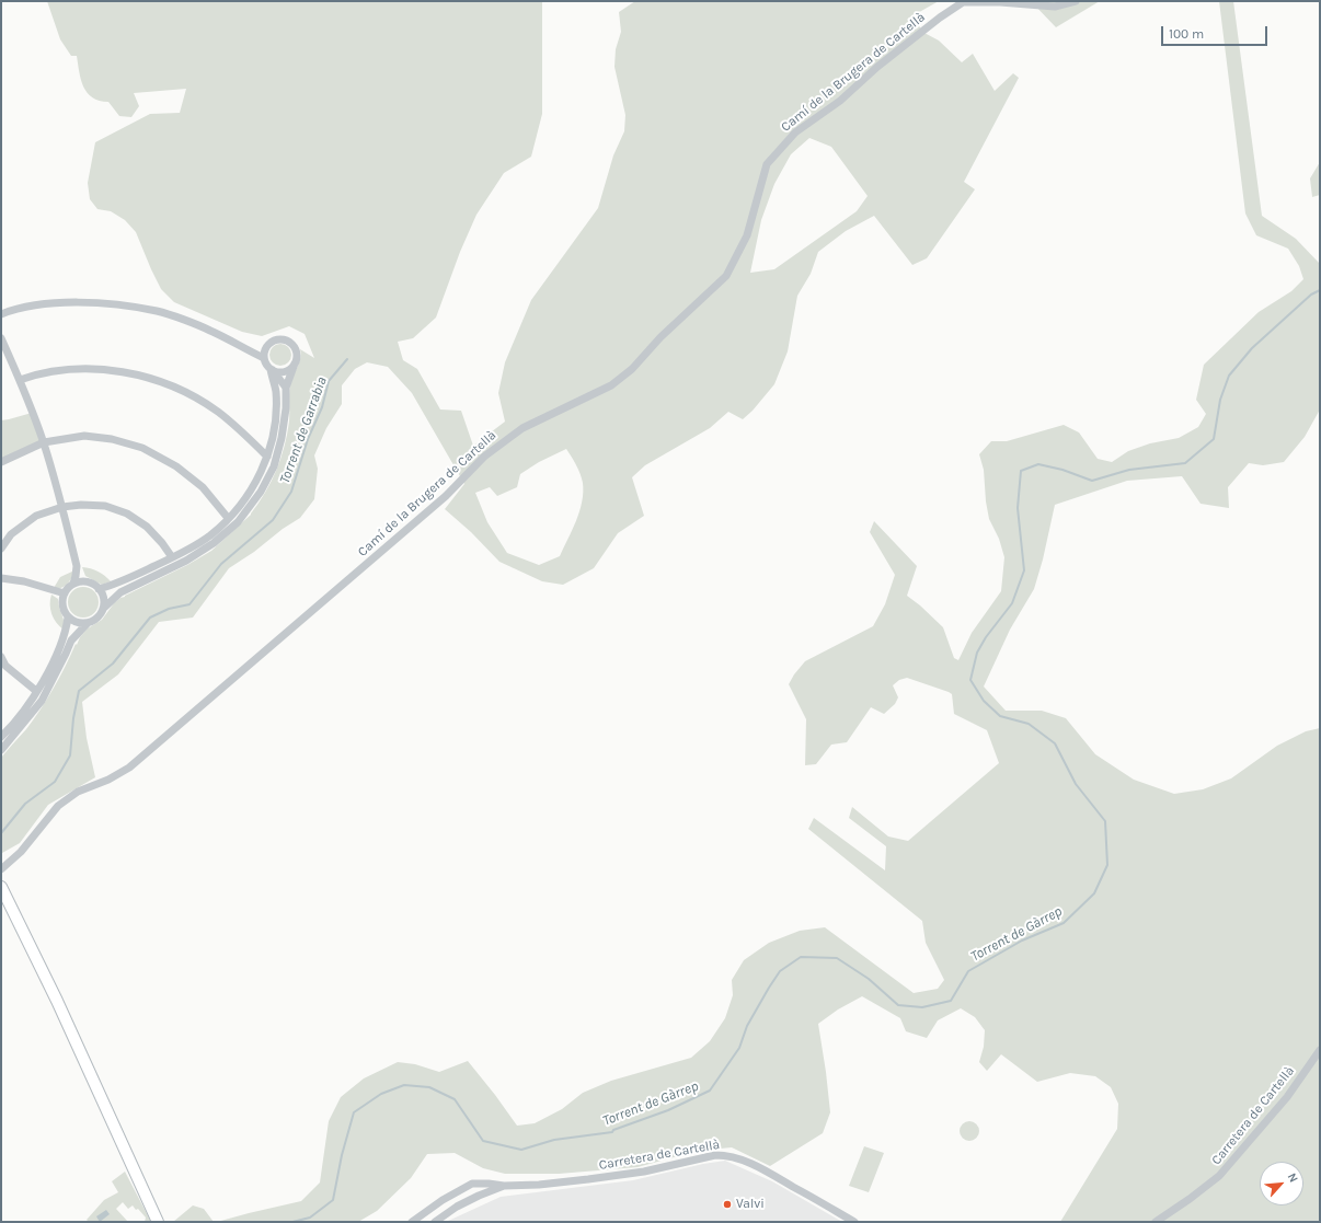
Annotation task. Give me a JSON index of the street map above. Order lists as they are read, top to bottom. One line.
{"streets":{"street":["Camí de la Brugera de Cartellà","Carretera de Cartellà"]},"water":["Torrent de Garrabia","Torrent de Gàrrep"],"places":["Valvi"],"scale_bar":"100 m","north":"top right"}
